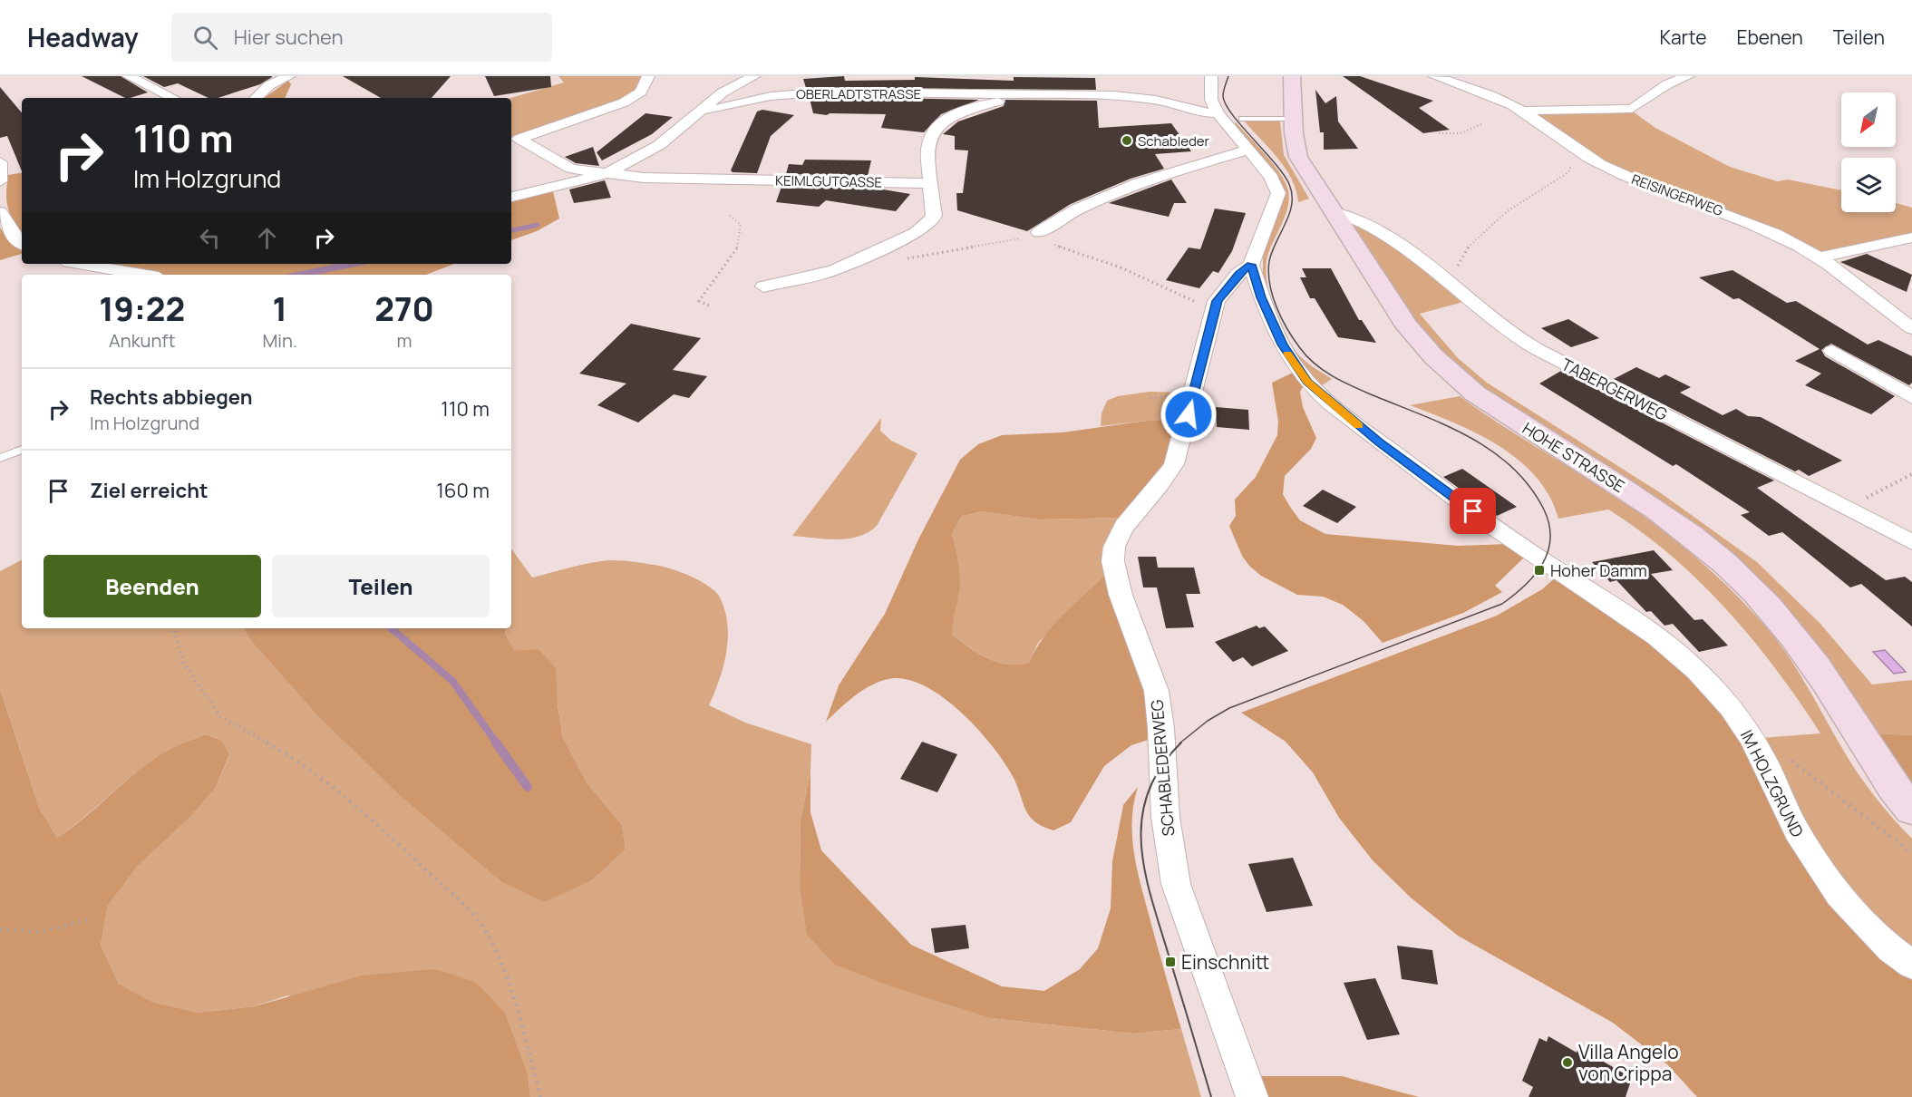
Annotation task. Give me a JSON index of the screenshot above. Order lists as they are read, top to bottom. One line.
{"streets":{"main road":["HOHE STRASSE"],"street":["OBERLADTSTRASSE","KEIMLGUTGASSE","REISINGERWEG","TABERGERWEG","SCHABLEDERWEG","IM HOLZGRUND"]},"crossings":[["OBERLADTSTRASSE","KEIMLGUTGASSE"],["OBERLADTSTRASSE","SCHABLEDERWEG"],["TABERGERWEG","HOHE STRASSE"],["SCHABLEDERWEG","IM HOLZGRUND"]],"places":{"other":["Schableder","Villa Angelo von Crippa"],"transit":["Hoher Damm","Einschnitt"]},"north":"bottom left","page":{"header":"Headway","search":"Hier suchen","nav":["Karte","Ebenen","Teilen"],"turn":["110 m","Im Holzgrund"],"eta":["19:22","Ankunft","1","Min.","270","m"],"list":[{"name":"Rechts abbiegen","note":"Im Holzgrund","value":"110 m"},{"name":"Ziel erreicht","value":"160 m"}],"buttons":["Beenden","Teilen"]}}
